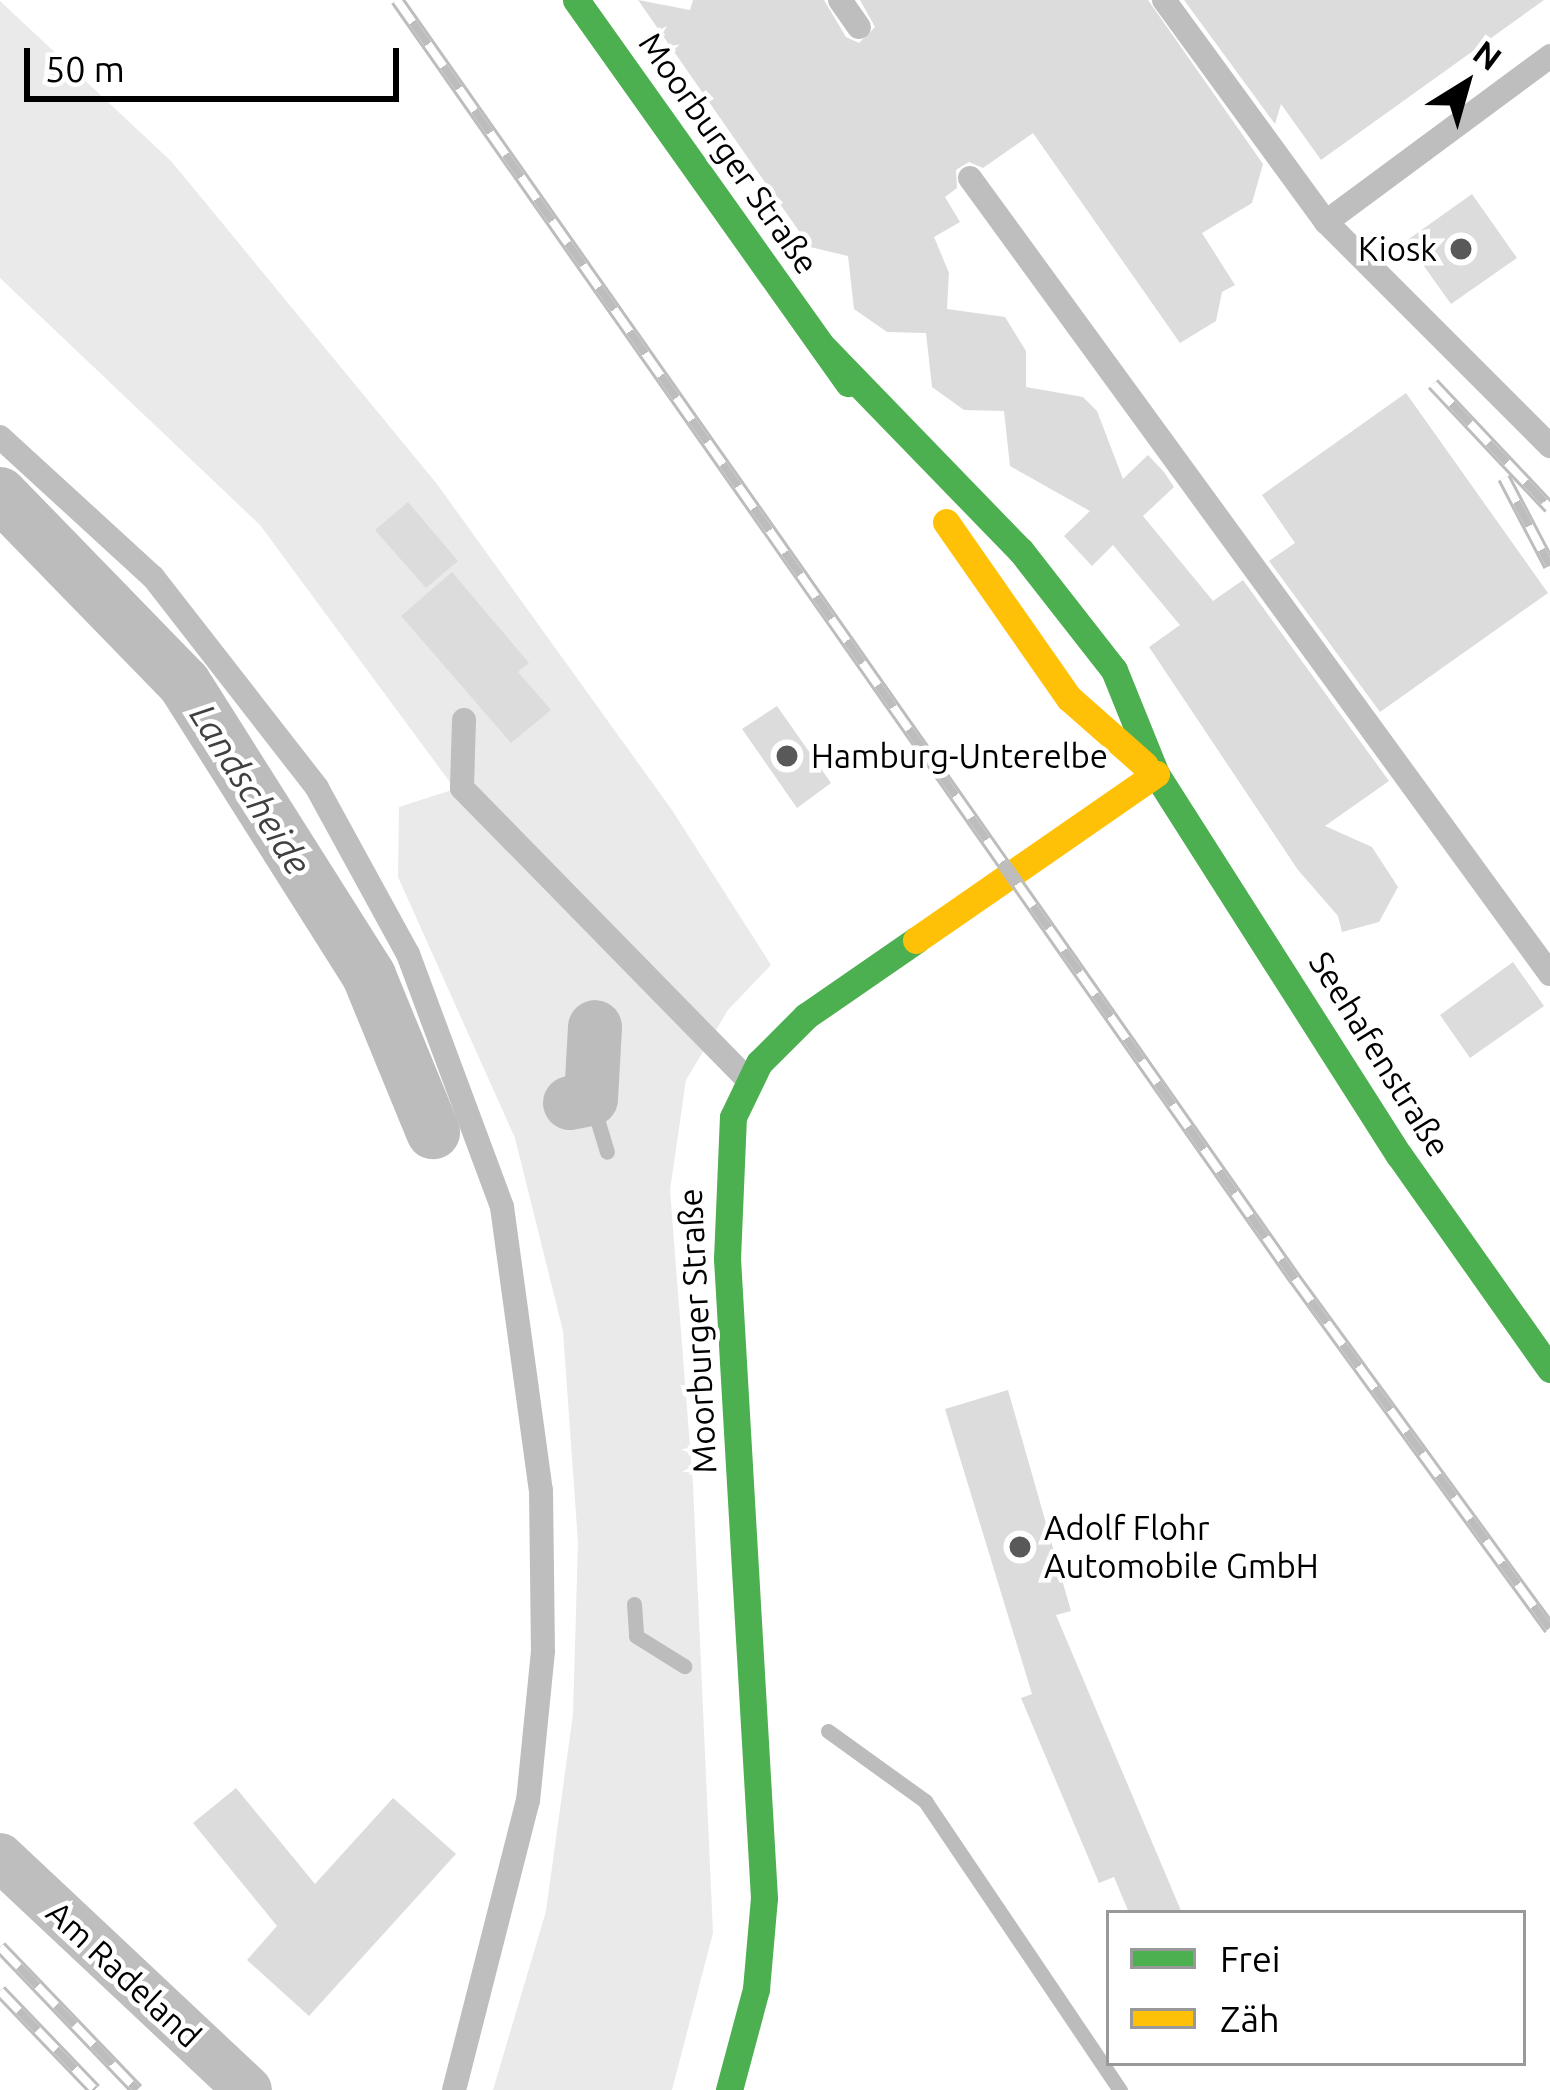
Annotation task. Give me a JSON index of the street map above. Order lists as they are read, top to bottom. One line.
{"streets":{"main road":["Moorburger Straße","Seehafenstraße"],"street":["Am Radeland"]},"crossings":[["Moorburger Straße","Seehafenstraße"]],"water":["Landscheide"],"places":["Kiosk","Hamburg-Unterelbe","Adolf Flohr Automobile GmbH"],"legend":["Frei","Zäh"],"scale_bar":"50 m","north":"top right"}
